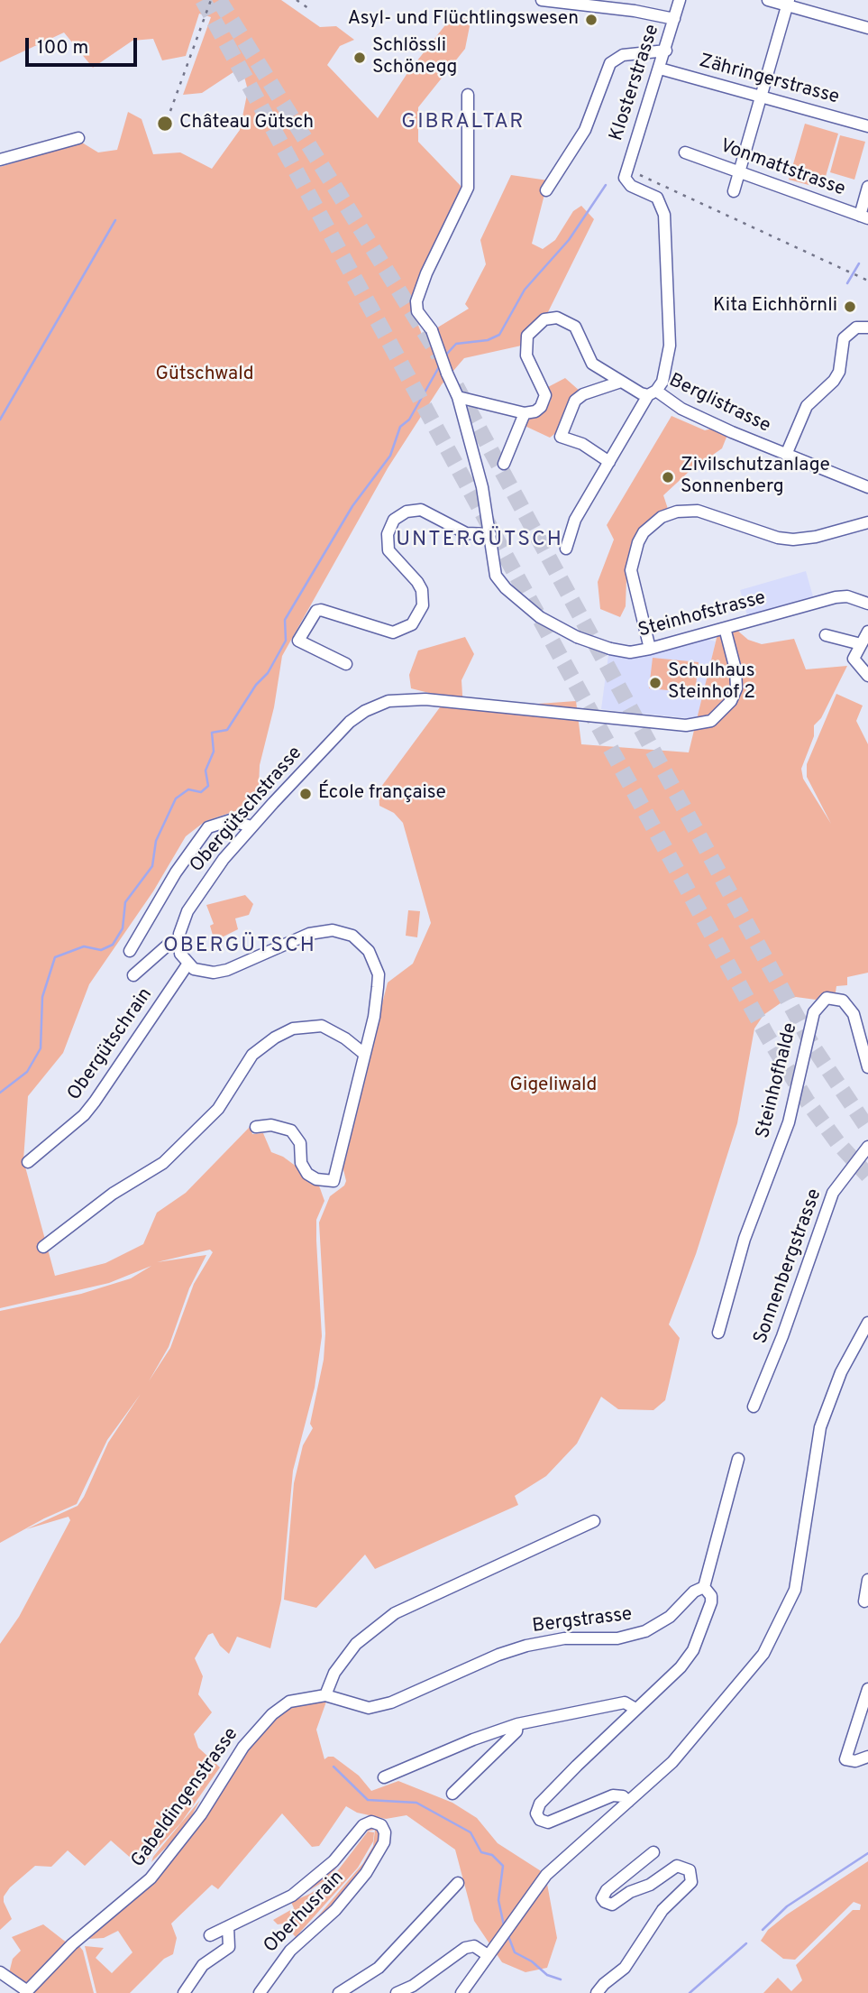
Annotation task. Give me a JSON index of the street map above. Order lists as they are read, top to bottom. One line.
{"streets":{"street":["Zähringerstrasse","Klosterstrasse","Vonmattstrasse","Berglistrasse","Steinhofstrasse","Obergütschstrasse","Obergütschrain","Steinhofhalde","Sonnenbergstrasse","Bergstrasse","Gabeldingenstrasse","Oberhusrain"]},"crossings":[["Zähringerstrasse","Klosterstrasse"],["Klosterstrasse","Berglistrasse"],["Steinhofstrasse","Obergütschstrasse"],["Bergstrasse","Gabeldingenstrasse"]],"districts":["GIBRALTAR","UNTERGÜTSCH","OBERGÜTSCH"],"parks":["Gütschwald","Gigeliwald"],"places":["Asyl- und Flüchtlingswesen","Schlössli Schönegg","Château Gütsch","Kita Eichhörnli","Zivilschutzanlage Sonnenberg","Schulhaus Steinhof 2","École française"],"scale_bar":"100 m"}
